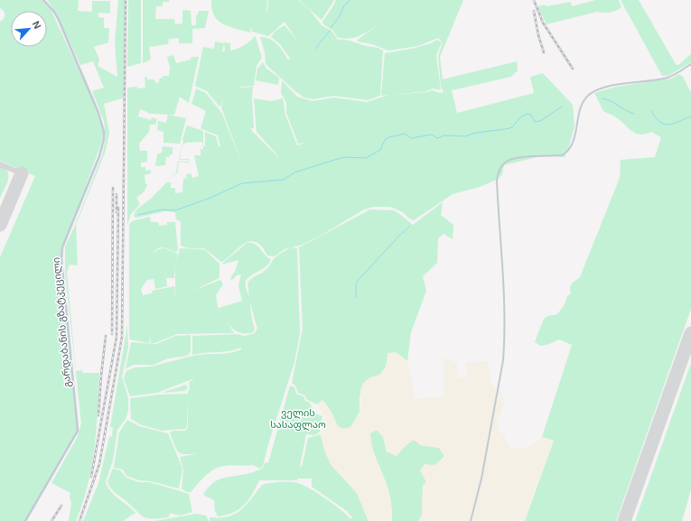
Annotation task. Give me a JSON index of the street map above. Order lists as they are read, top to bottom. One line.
{"streets":{"main road":["გარდაბანის გზატკეცილი"]},"parks":["ველის სასაფლაო"],"north":"top right"}
